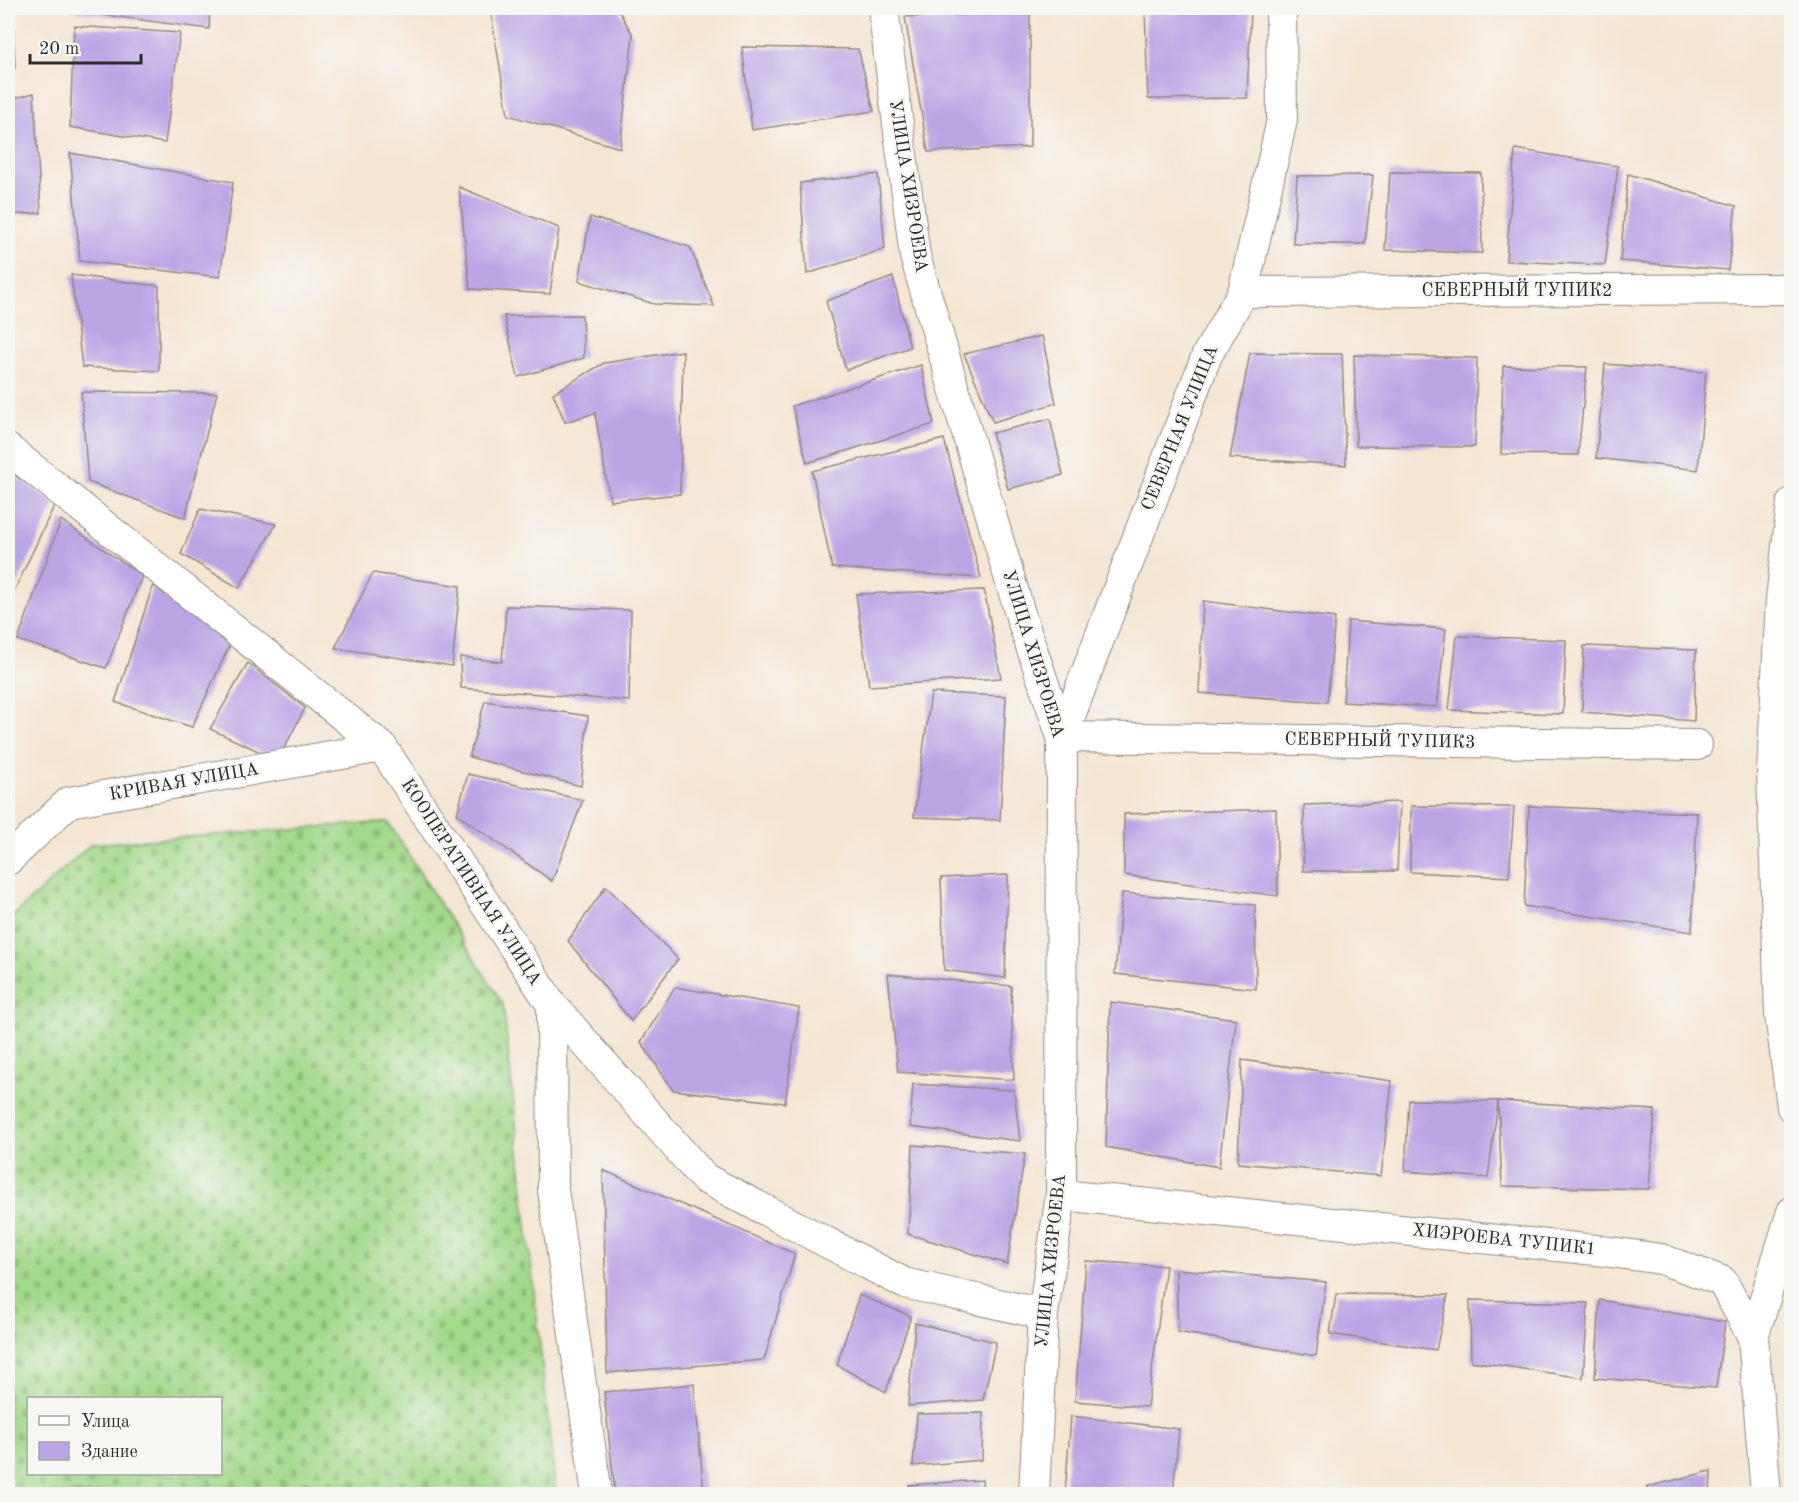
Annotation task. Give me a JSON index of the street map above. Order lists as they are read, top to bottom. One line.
{"streets":{"street":["УЛИЦА ХИЗРОЕВА","СЕВЕРНЫЙ ТУПИК2","СЕВЕРНАЯ УЛИЦА","СЕВЕРНЫЙ ТУПИК3","КРИВАЯ УЛИЦА","КООПЕРАТИВНАЯ УЛИЦА","ХИЭРОЕВА ТУПИК1"]},"crossings":[["УЛИЦА ХИЗРОЕВА","СЕВЕРНАЯ УЛИЦА"],["УЛИЦА ХИЗРОЕВА","СЕВЕРНЫЙ ТУПИК3"],["УЛИЦА ХИЗРОЕВА","ХИЭРОЕВА ТУПИК1"],["СЕВЕРНЫЙ ТУПИК2","СЕВЕРНАЯ УЛИЦА"],["СЕВЕРНАЯ УЛИЦА","СЕВЕРНЫЙ ТУПИК3"],["КРИВАЯ УЛИЦА","КООПЕРАТИВНАЯ УЛИЦА"]],"legend":["Улица","Здание"],"scale_bar":"20 m"}
